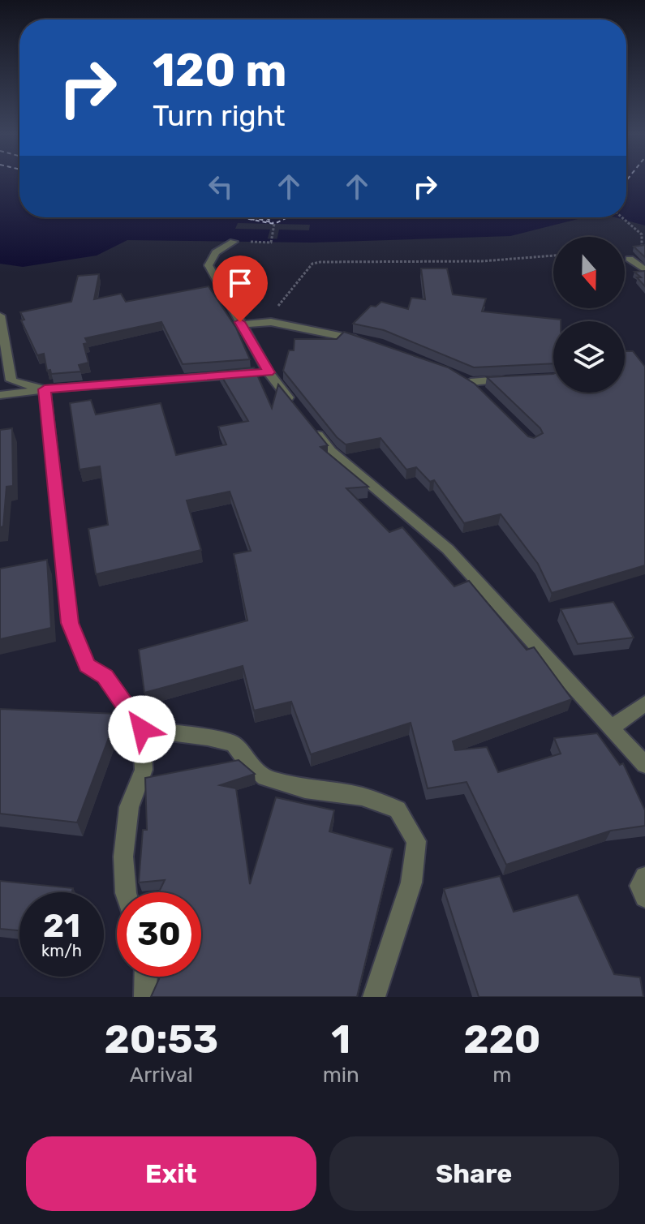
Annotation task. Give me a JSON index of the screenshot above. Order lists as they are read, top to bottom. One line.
{"north":"bottom","page":{"turn":["120 m","Turn right"],"speed":"21 km/h","limit":"30","eta":["20:53","Arrival","1","min","220","m"],"buttons":["Exit","Share"]}}
